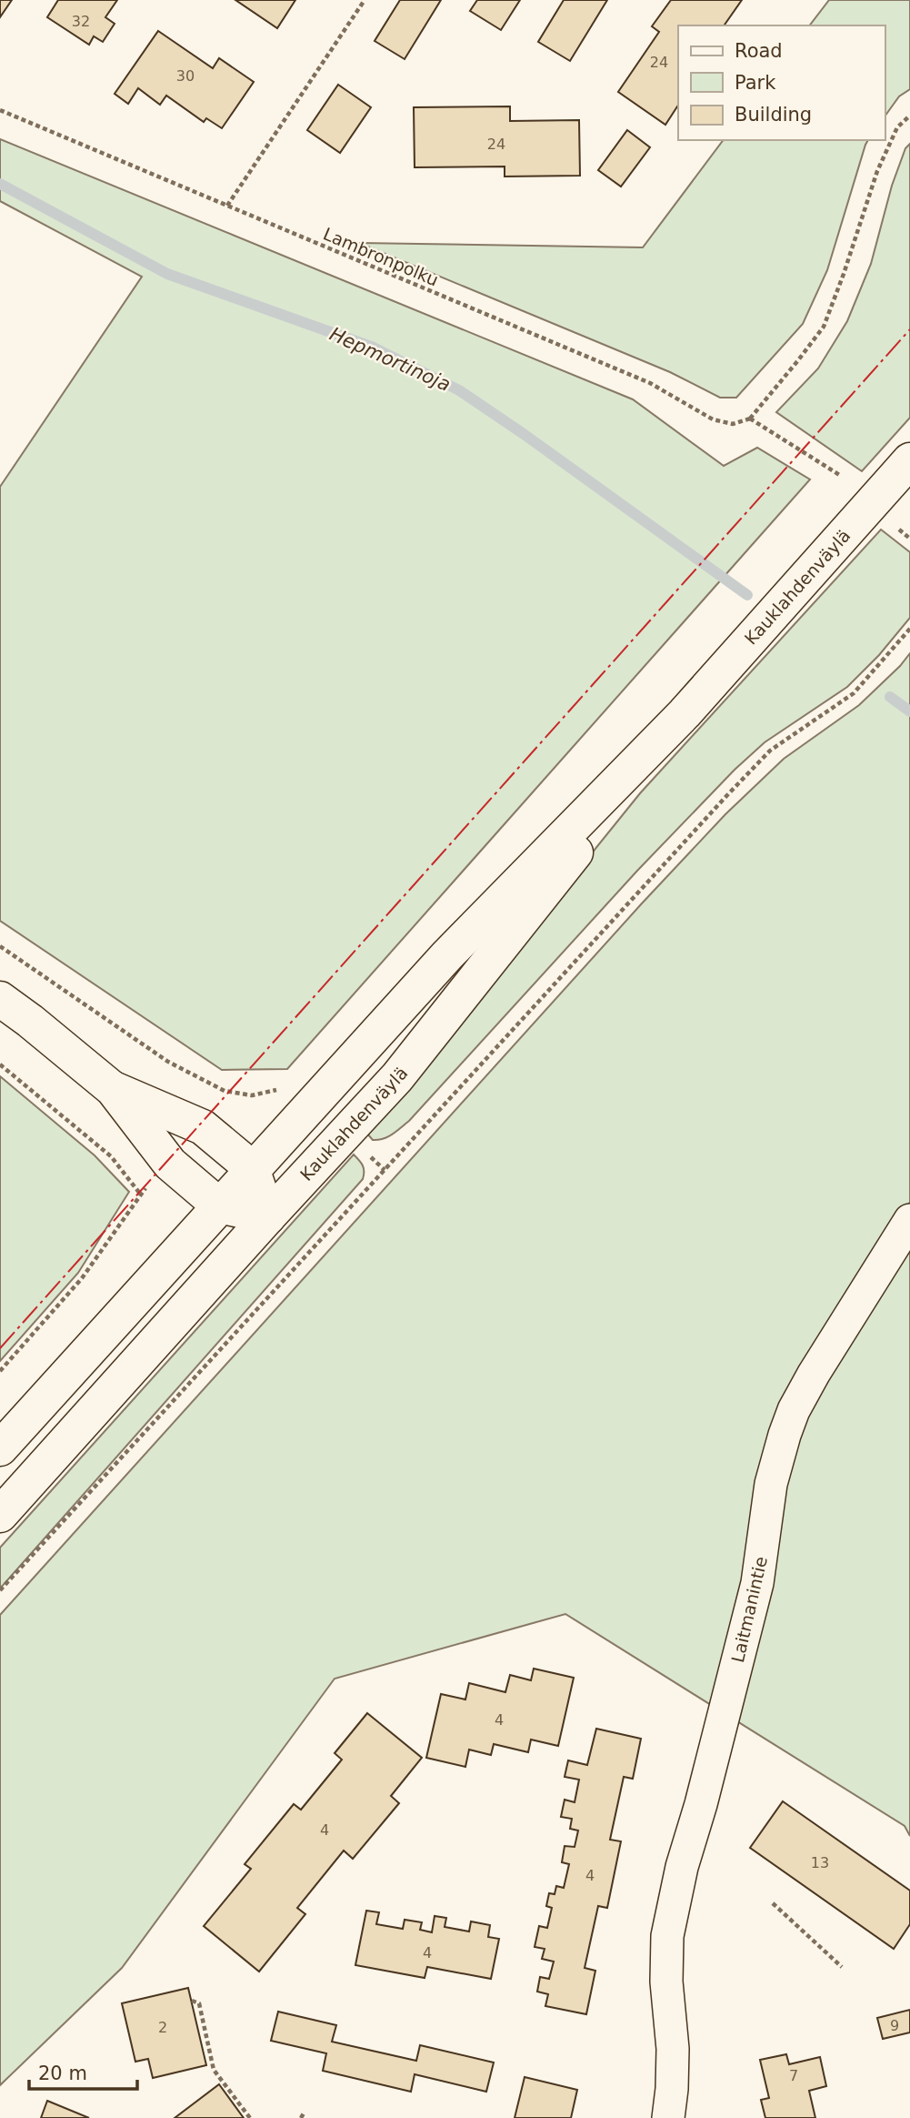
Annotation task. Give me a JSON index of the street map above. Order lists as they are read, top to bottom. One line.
{"streets":{"main road":["Kauklahdenväylä"],"street":["Laitmanintie"],"path":["Lambronpolku"]},"water":["Hepmortinoja"],"house_numbers":["32","24","30","24","4","4","13","4","4","9","2","7"],"legend":["Road","Park","Building"],"scale_bar":"20 m"}
